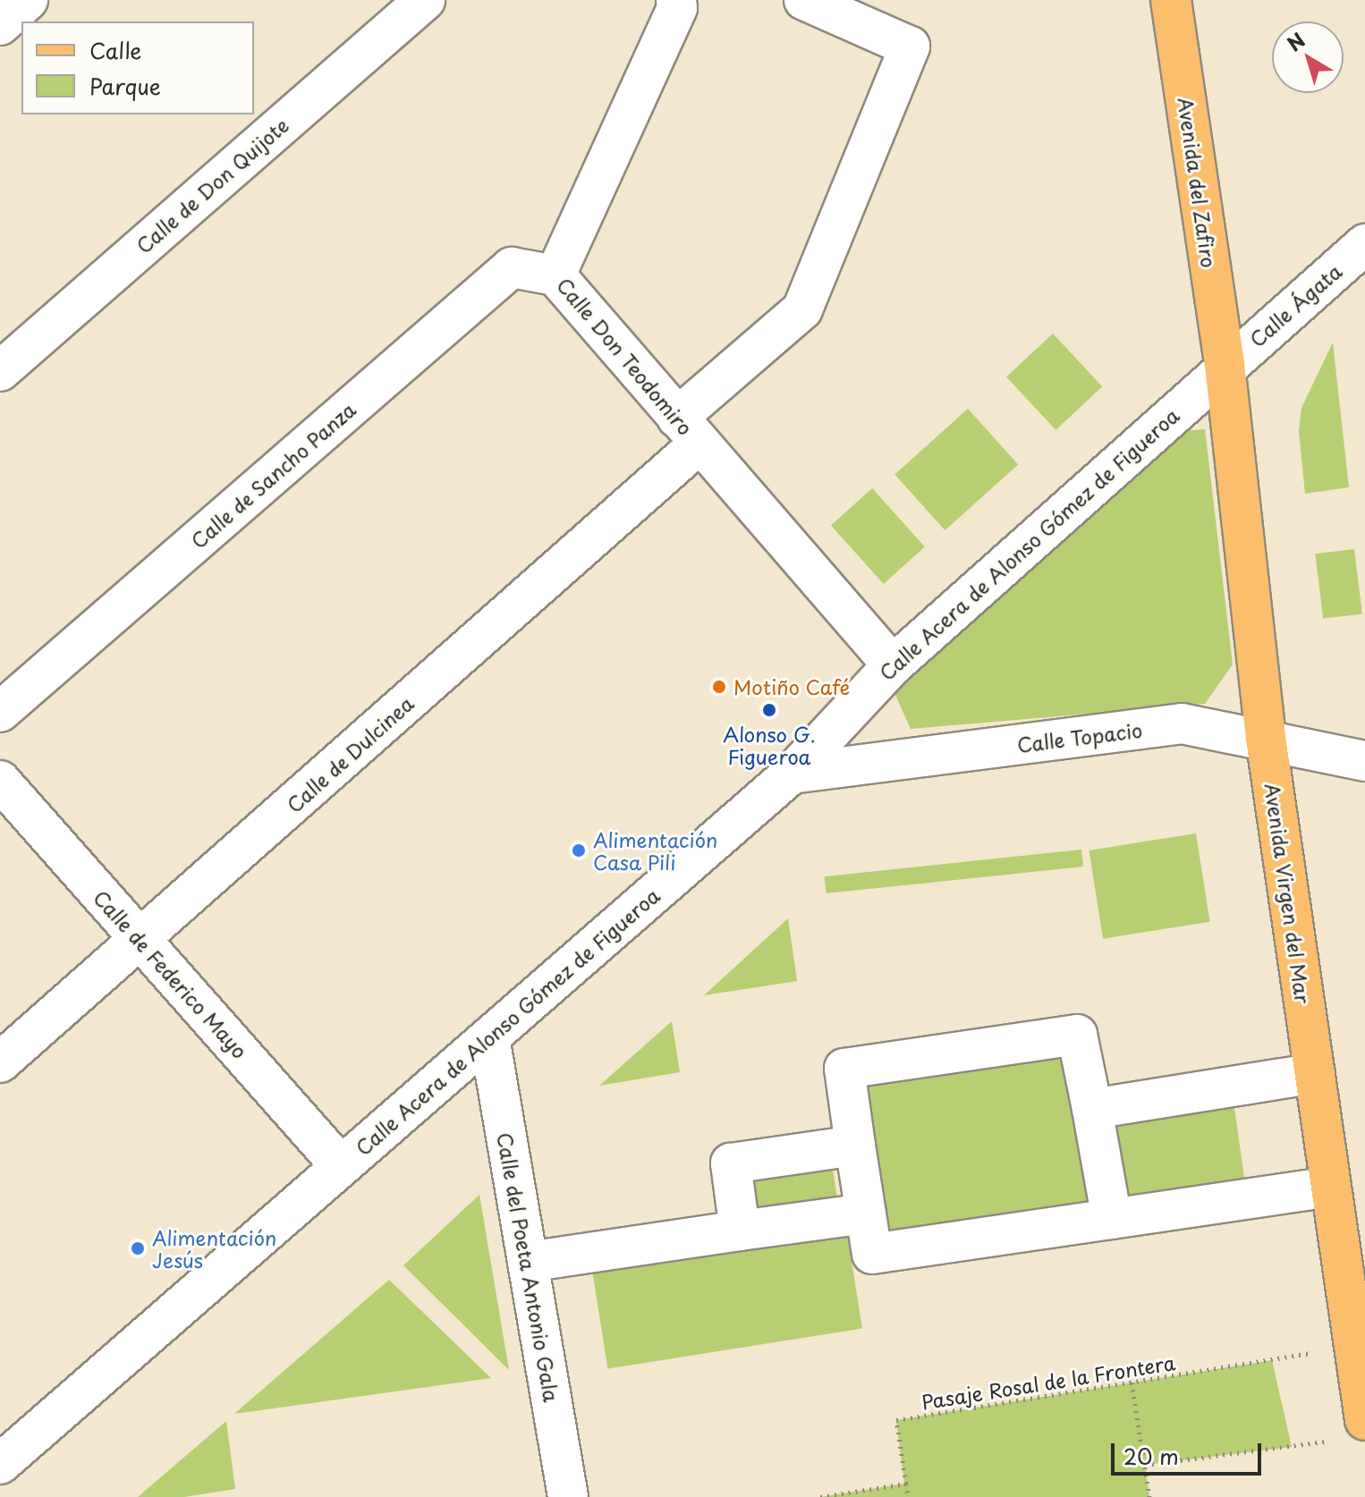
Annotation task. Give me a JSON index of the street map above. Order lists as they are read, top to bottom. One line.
{"streets":{"main road":["Avenida del Zafiro","Avenida Virgen del Mar"],"street":["Calle de Don Quijote","Calle Ágata","Calle Don Teodomiro","Calle de Sancho Panza","Calle Acera de Alonso Gómez de Figueroa","Calle Topacio","Calle de Dulcinea","Calle de Federico Mayo","Calle del Poeta Antonio Gala"],"path":["Pasaje Rosal de la Frontera"]},"crossings":[["Avenida del Zafiro","Calle Ágata"],["Avenida del Zafiro","Calle Acera de Alonso Gómez de Figueroa"],["Avenida del Zafiro","Avenida Virgen del Mar"],["Calle Ágata","Calle Acera de Alonso Gómez de Figueroa"],["Calle Ágata","Avenida Virgen del Mar"],["Calle Don Teodomiro","Calle de Sancho Panza"],["Calle Don Teodomiro","Calle Acera de Alonso Gómez de Figueroa"],["Calle Don Teodomiro","Calle de Dulcinea"],["Calle Acera de Alonso Gómez de Figueroa","Calle Topacio"],["Calle Acera de Alonso Gómez de Figueroa","Avenida Virgen del Mar"],["Calle Acera de Alonso Gómez de Figueroa","Calle de Federico Mayo"],["Calle Acera de Alonso Gómez de Figueroa","Calle del Poeta Antonio Gala"],["Calle Topacio","Avenida Virgen del Mar"],["Calle de Dulcinea","Calle de Federico Mayo"],["Avenida Virgen del Mar","Pasaje Rosal de la Frontera"]],"places":["Motiño Café","Alonso G. Figueroa","Alimentación Casa Pili","Alimentación Jesús"],"legend":["Calle","Parque"],"scale_bar":"20 m","north":"top left"}
